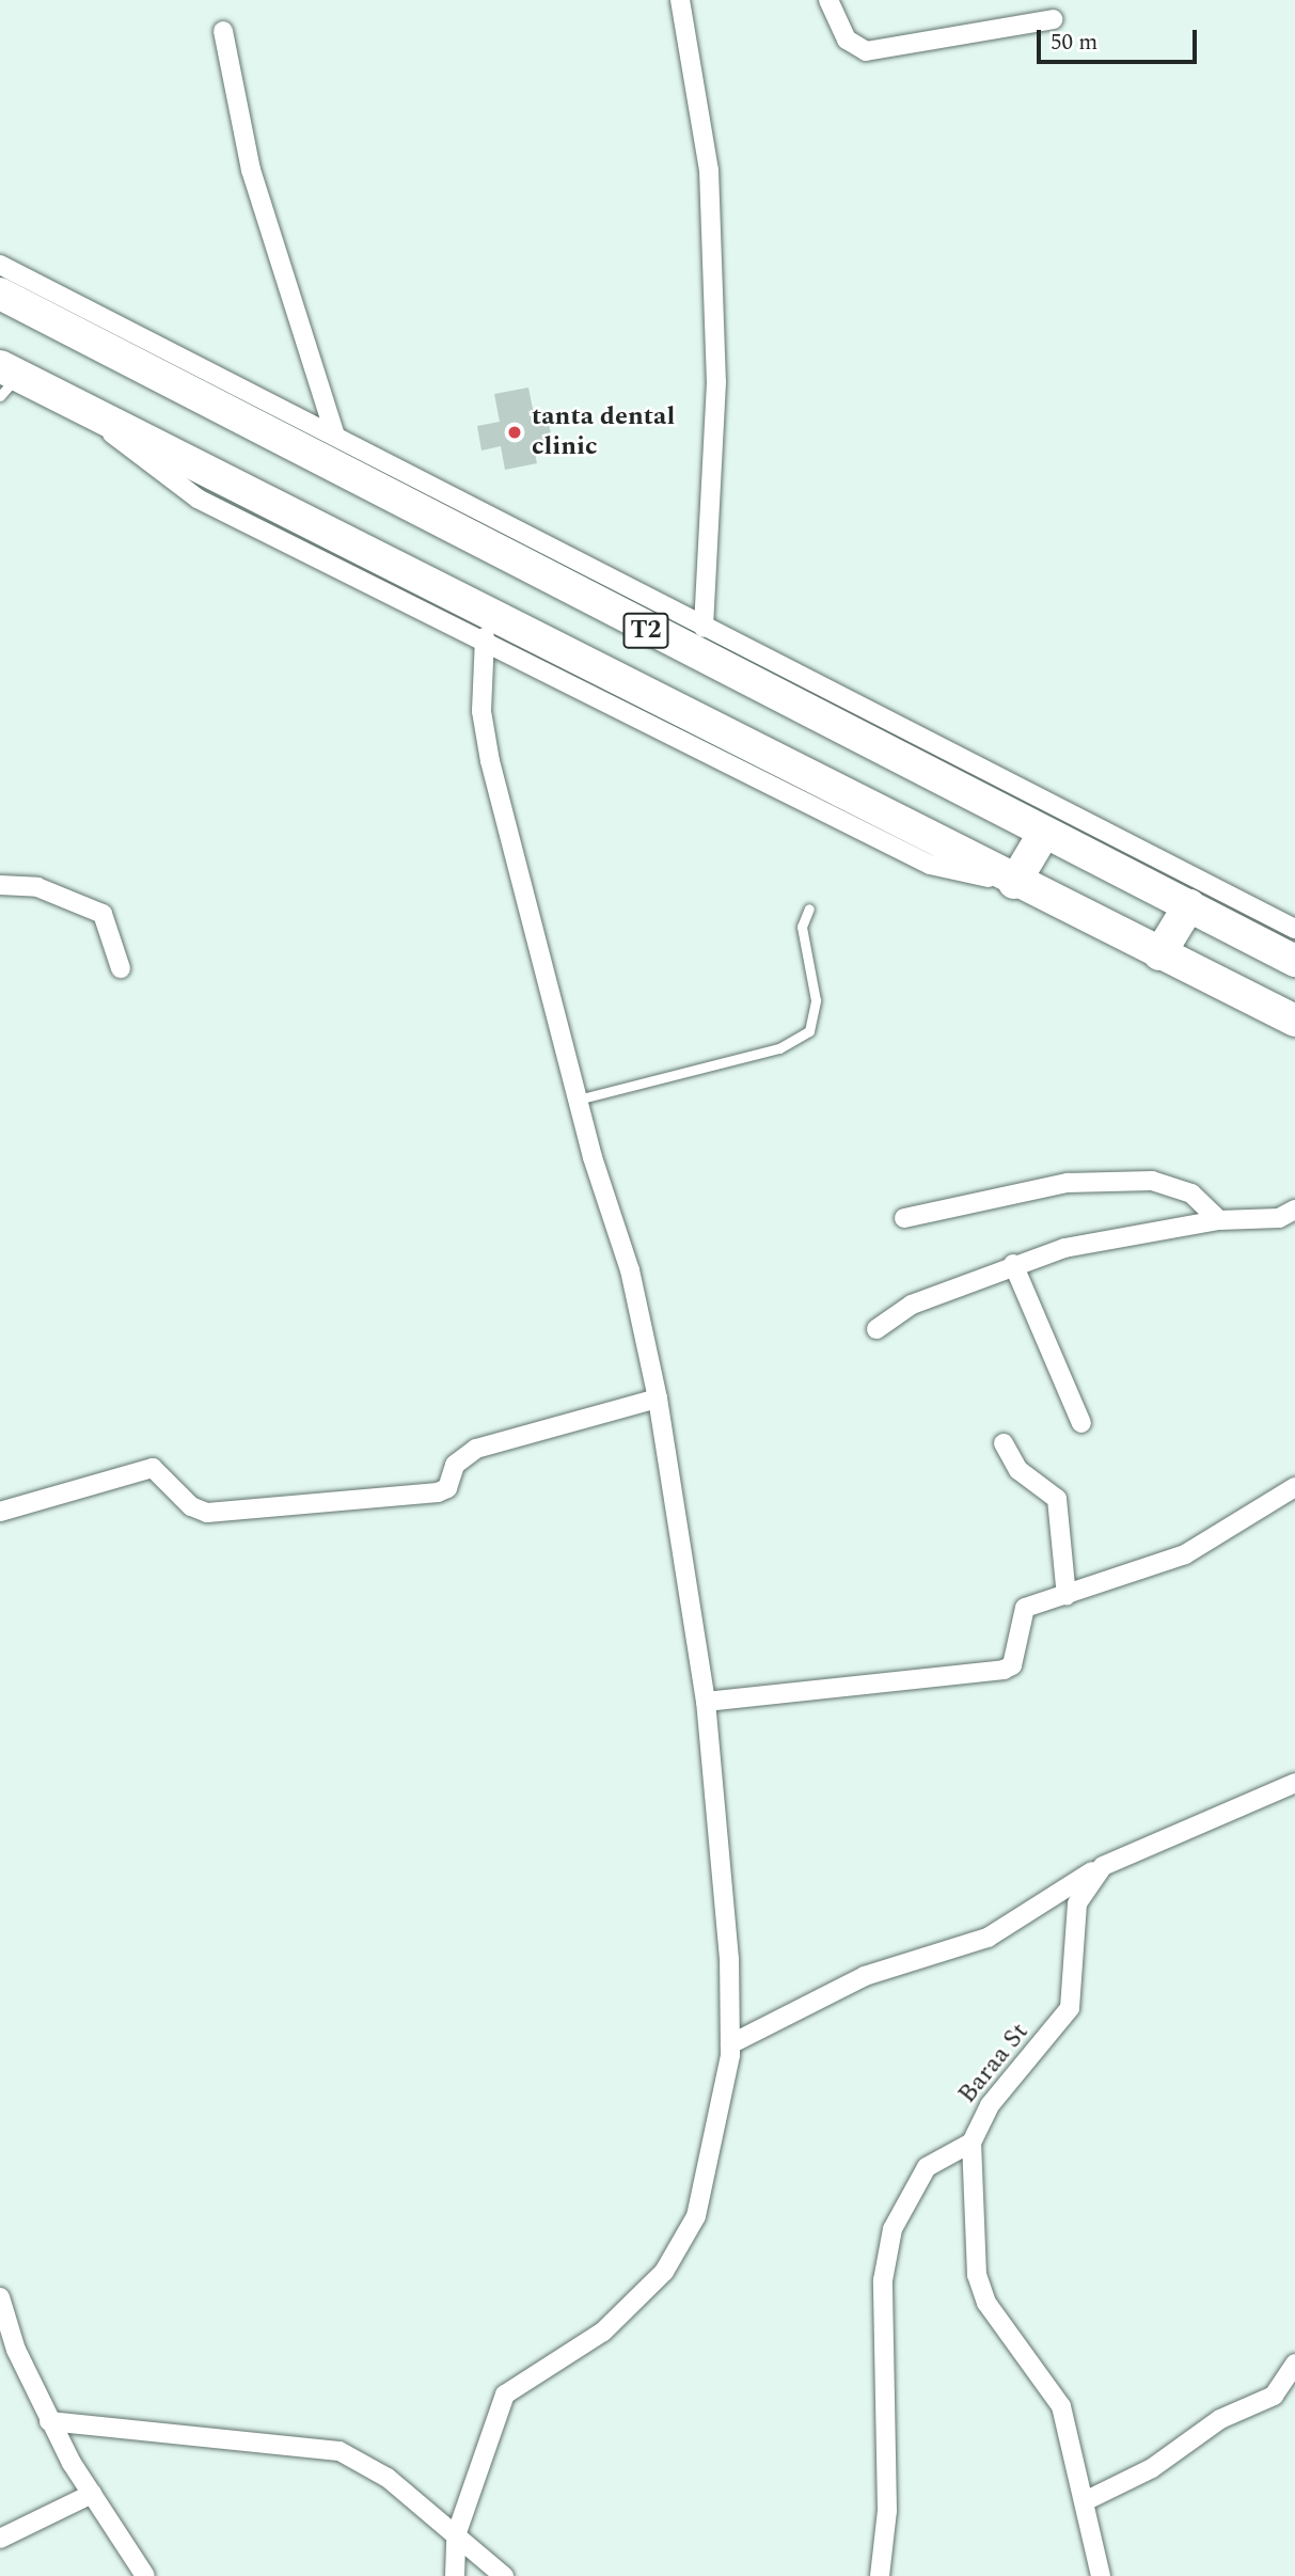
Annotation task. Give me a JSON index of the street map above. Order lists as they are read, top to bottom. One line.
{"streets":{"highway":["T2"],"street":["Baraa St"]},"places":["tanta dental clinic"],"scale_bar":"50 m"}
